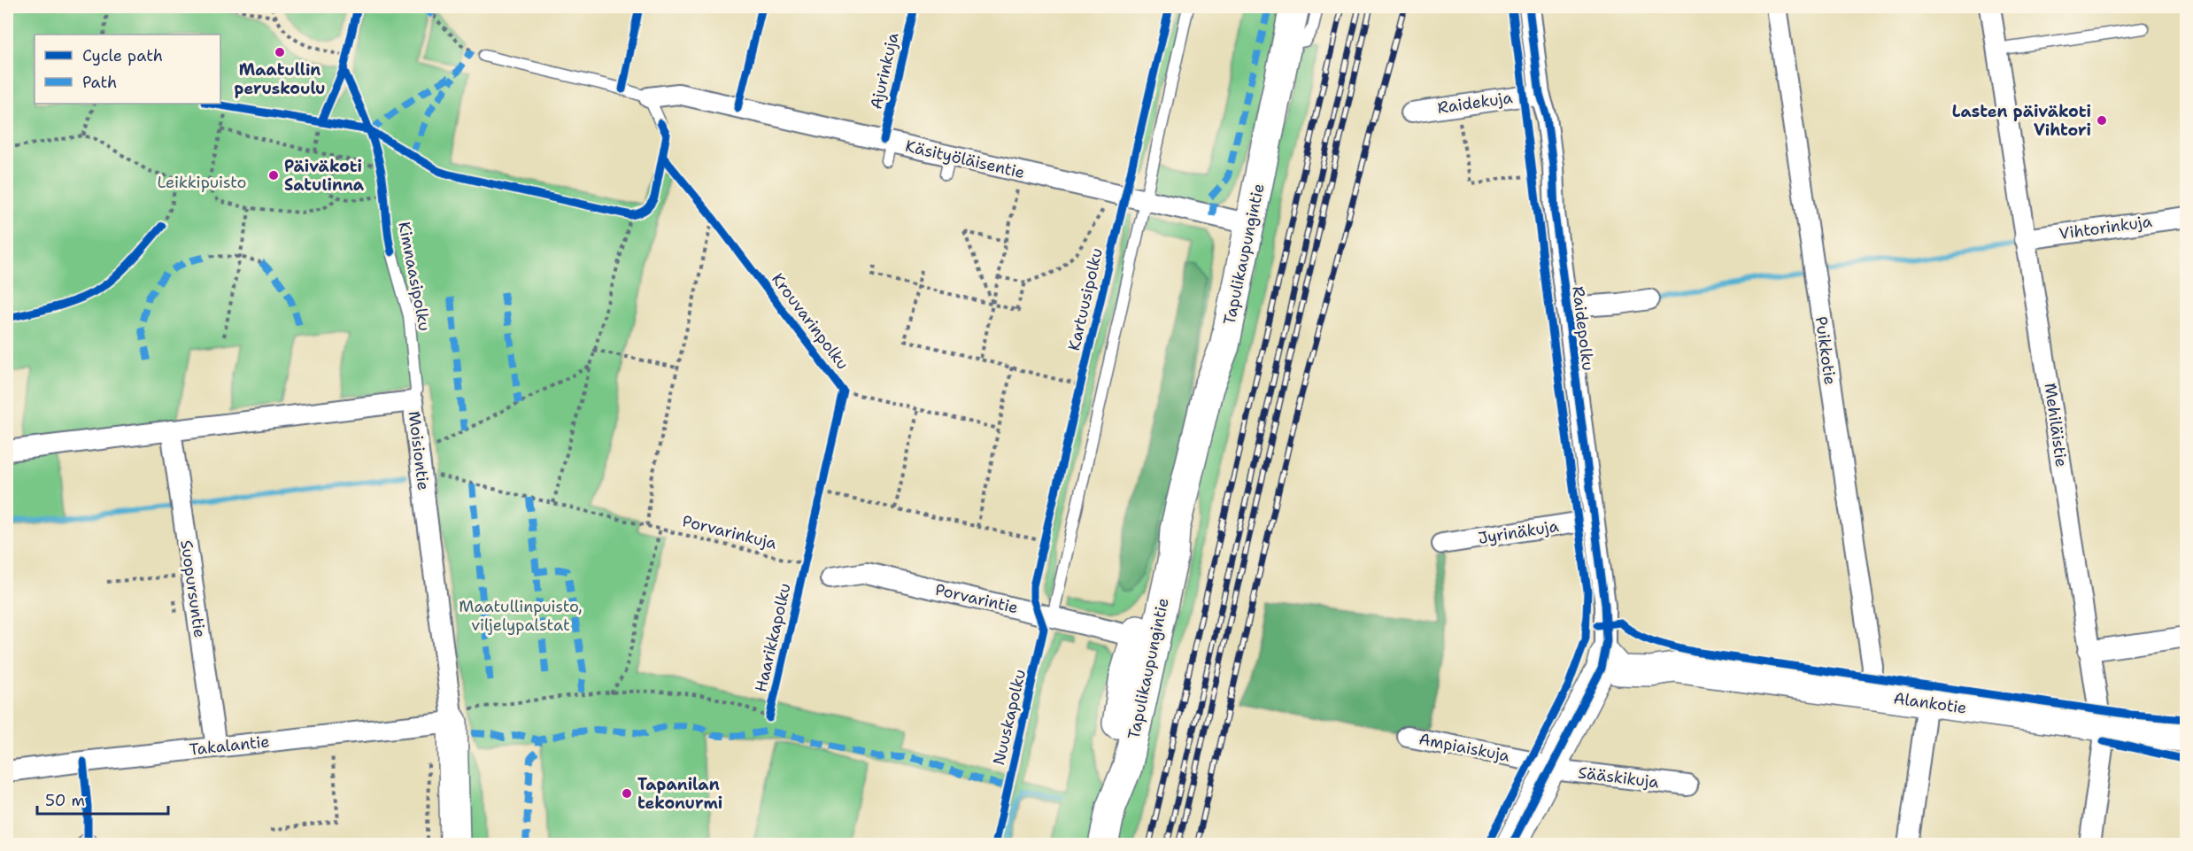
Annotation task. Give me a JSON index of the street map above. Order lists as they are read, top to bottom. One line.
{"streets":{"street":["Raidekuja","Käsityöläisentie","Vihtorinkuja","Tapulikaupungintie","Raidepolku","Puikkotie","Mehiläistie","Moisiontie","Jyrinäkuja","Suopursuntie","Porvarintie","Alankotie","Takalantie","Ampiaiskuja","Sääskikuja"],"lane":["Kimnaasipolku"],"path":["Porvarinkuja"],"cycle path":["Ajurinkuja","Kartuusipolku","Krouvarinpolku"]},"crossings":[["Raidekuja","Raidepolku"],["Käsityöläisentie","Tapulikaupungintie"],["Vihtorinkuja","Mehiläistie"],["Tapulikaupungintie","Porvarintie"],["Kimnaasipolku","Moisiontie"],["Raidepolku","Jyrinäkuja"],["Raidepolku","Alankotie"],["Puikkotie","Alankotie"],["Mehiläistie","Alankotie"],["Moisiontie","Suopursuntie"],["Moisiontie","Takalantie"],["Suopursuntie","Takalantie"],["Ampiaiskuja","Sääskikuja"]],"parks":["Leikkipuisto","Maatullinpuisto, viljelypalstat"],"places":["Maatullin peruskoulu","Lasten päiväkoti Vihtori","Päiväkoti Satulinna","Tapanilan tekonurmi"],"legend":["Cycle path","Path"],"scale_bar":"50 m"}
